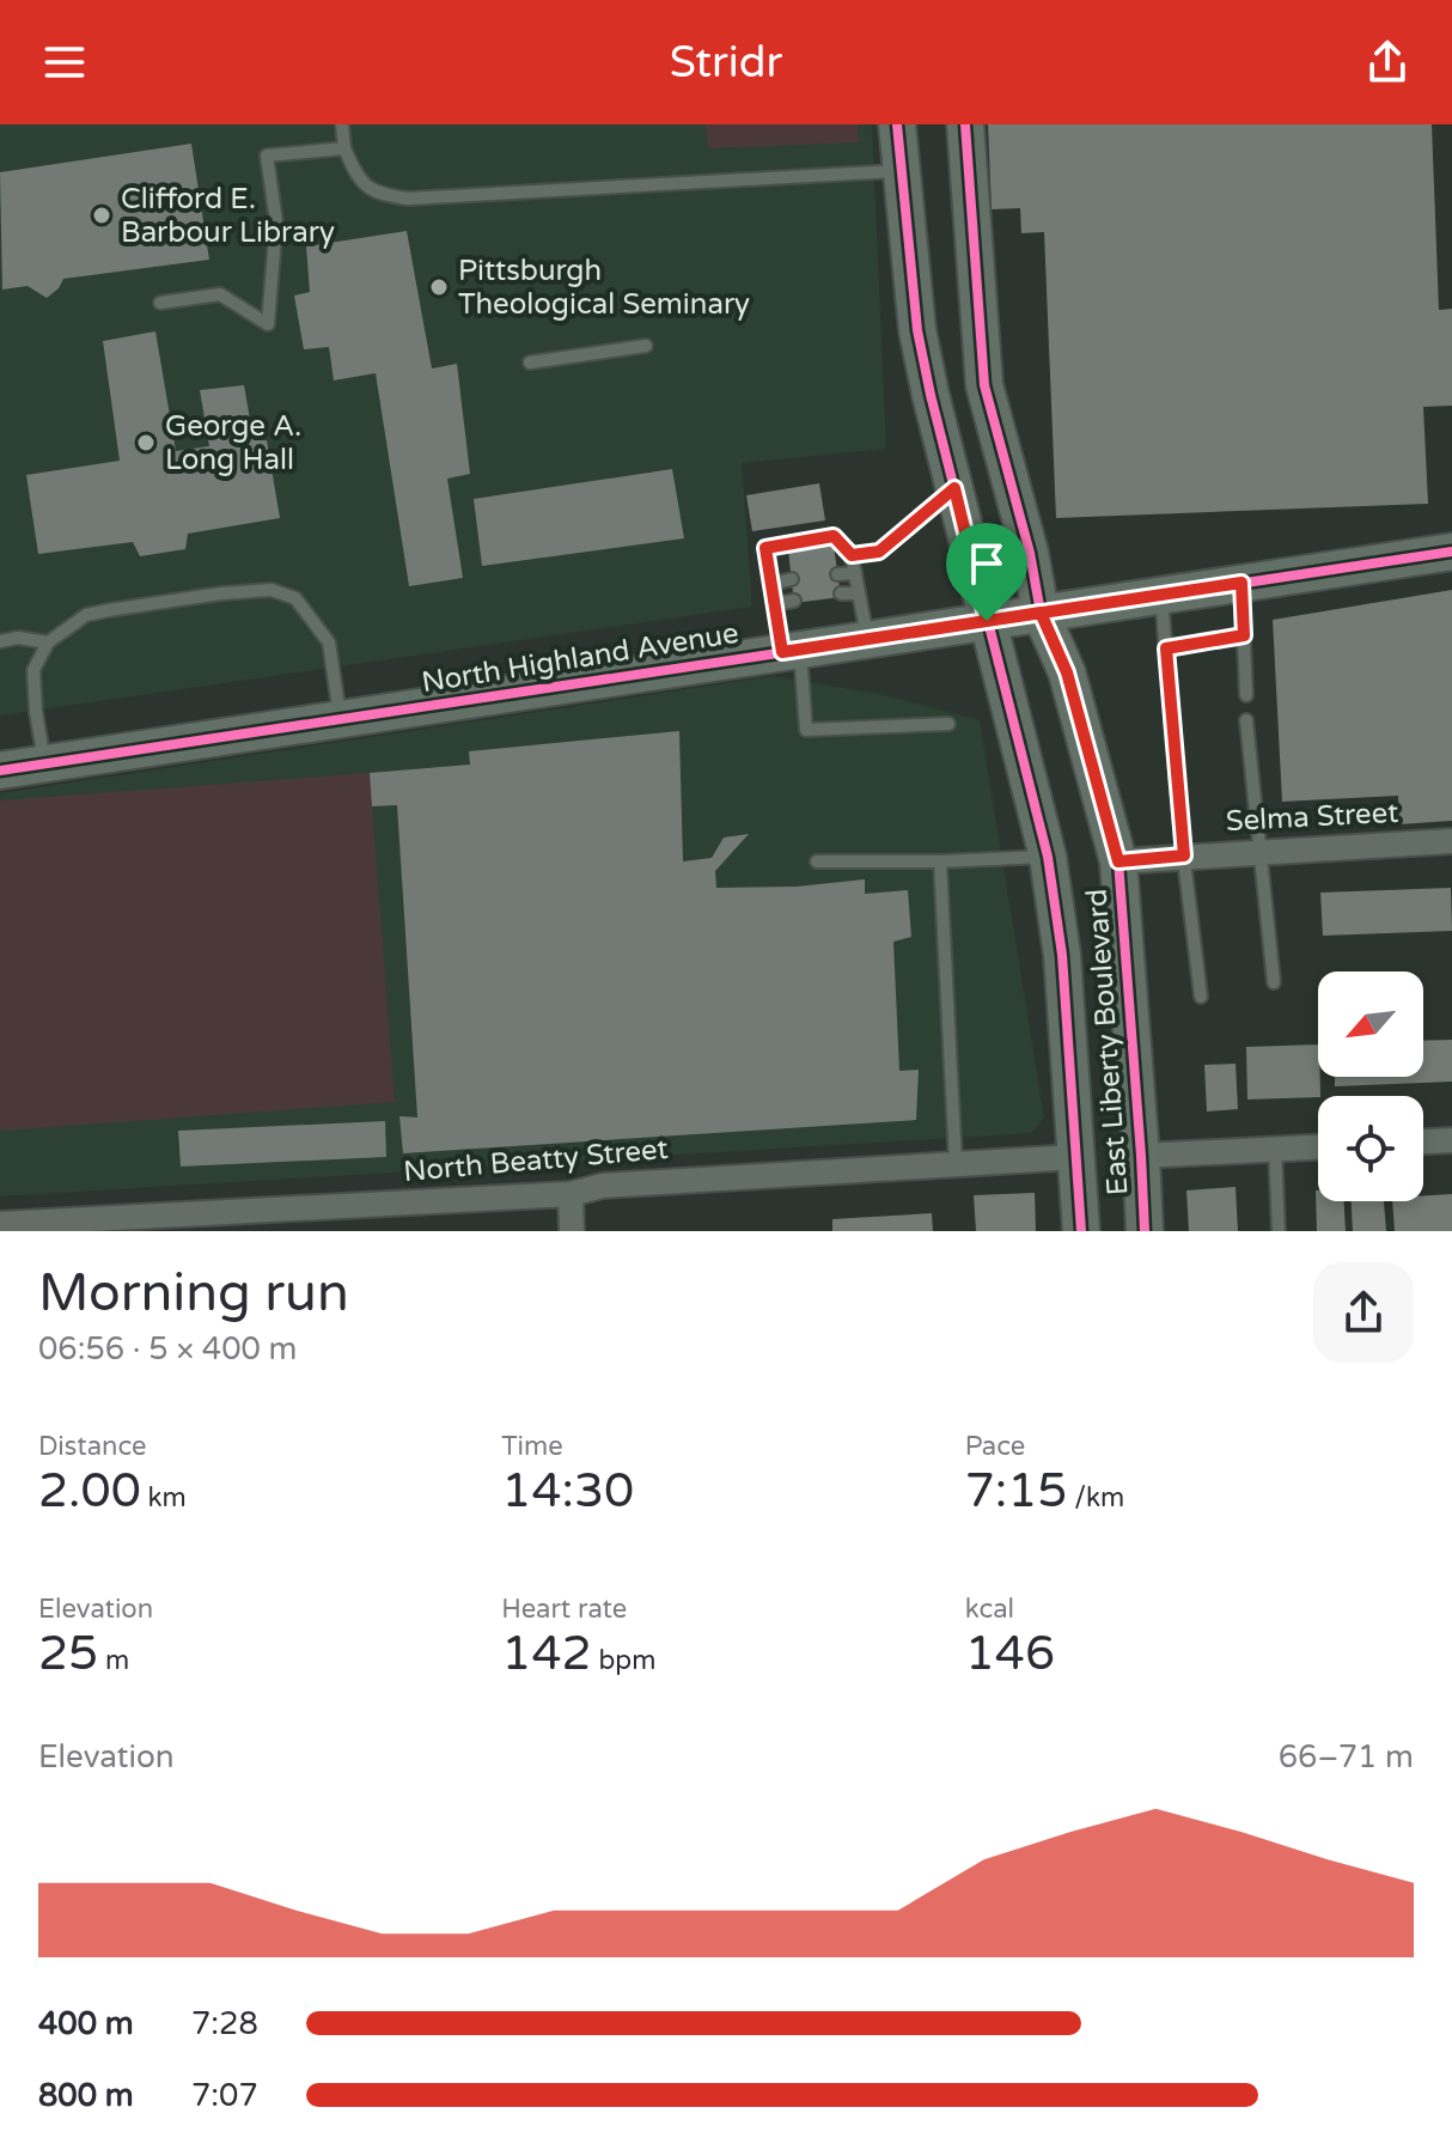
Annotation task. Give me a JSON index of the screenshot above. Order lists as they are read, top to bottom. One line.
{"streets":{"main road":["North Highland Avenue","East Liberty Boulevard"],"street":["Selma Street","North Beatty Street"]},"crossings":[["North Highland Avenue","East Liberty Boulevard"],["Selma Street","East Liberty Boulevard"],["East Liberty Boulevard","North Beatty Street"]],"places":["Clifford E. Barbour Library","Pittsburgh Theological Seminary","George A. Long Hall"],"north":"bottom left","page":{"header":"Stridr","heading":["Morning run","06:56 · 5 × 400 m"],"stats":[["Distance","2.00 km"],["Time","14:30"],["Pace","7:15 /km"],["Elevation","25 m"],["Heart rate","142 bpm"],["kcal","146"]],"chart":["Elevation","66–71 m"],"list":[{"name":"400 m","note":"7:28"},{"name":"800 m","note":"7:07"}]}}
